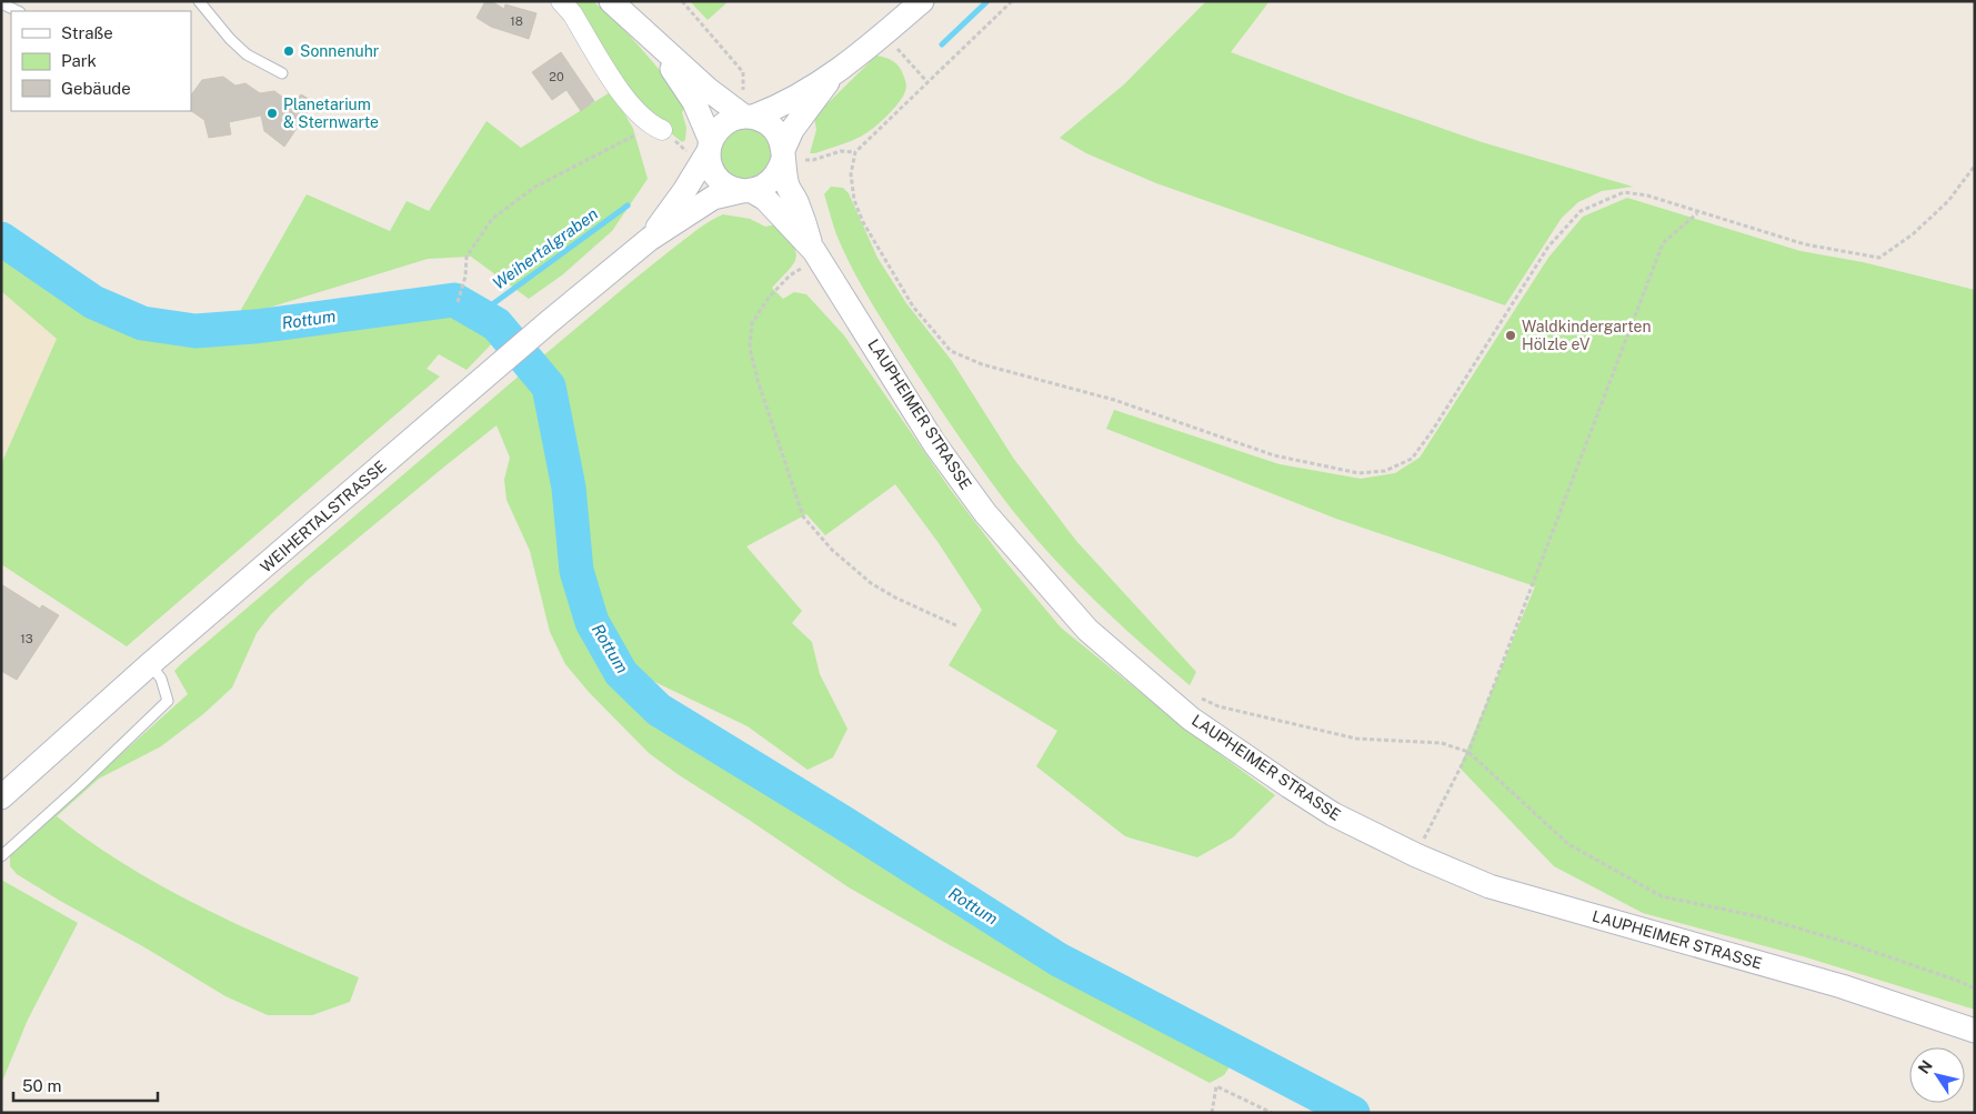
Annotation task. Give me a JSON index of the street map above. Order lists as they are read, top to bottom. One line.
{"streets":{"street":["LAUPHEIMER STRASSE","WEIHERTALSTRASSE"]},"crossings":[["LAUPHEIMER STRASSE","WEIHERTALSTRASSE"]],"water":["Weihertalgraben","Rottum"],"places":["Sonnenuhr","Planetarium & Sternwarte","Waldkindergarten Hölzle eV"],"house_numbers":["18","20","13"],"legend":["Straße","Park","Gebäude"],"scale_bar":"50 m","north":"top left"}
